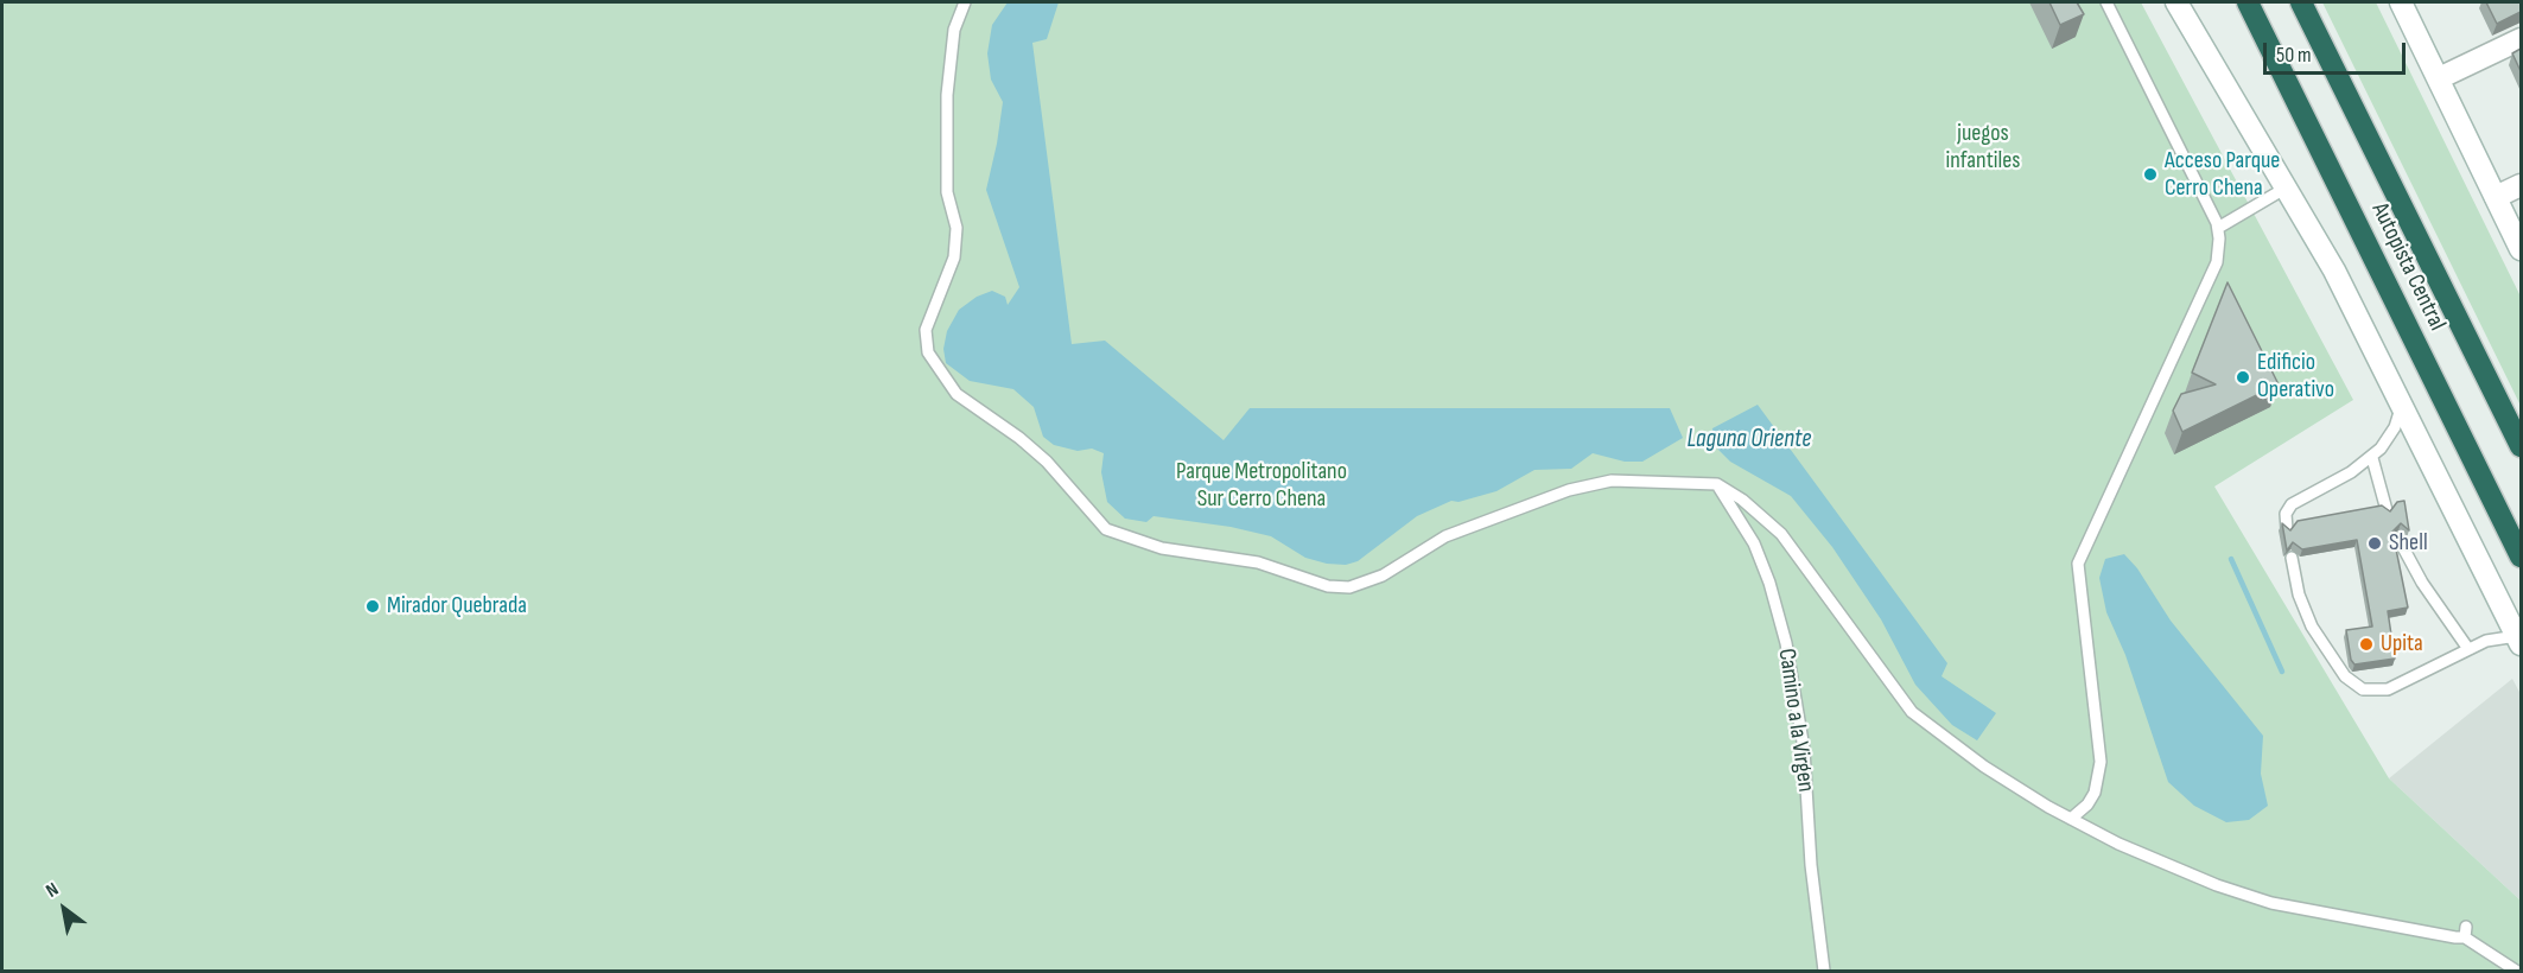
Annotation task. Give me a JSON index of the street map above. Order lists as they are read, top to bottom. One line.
{"streets":{"highway":["Autopista Central"],"lane":["Camino a la Virgen"]},"water":["Laguna Oriente"],"parks":["juegos infantiles","Parque Metropolitano Sur Cerro Chena"],"places":["Acceso Parque Cerro Chena","Edificio Operativo","Shell","Mirador Quebrada","Upita"],"scale_bar":"50 m","north":"top left"}
